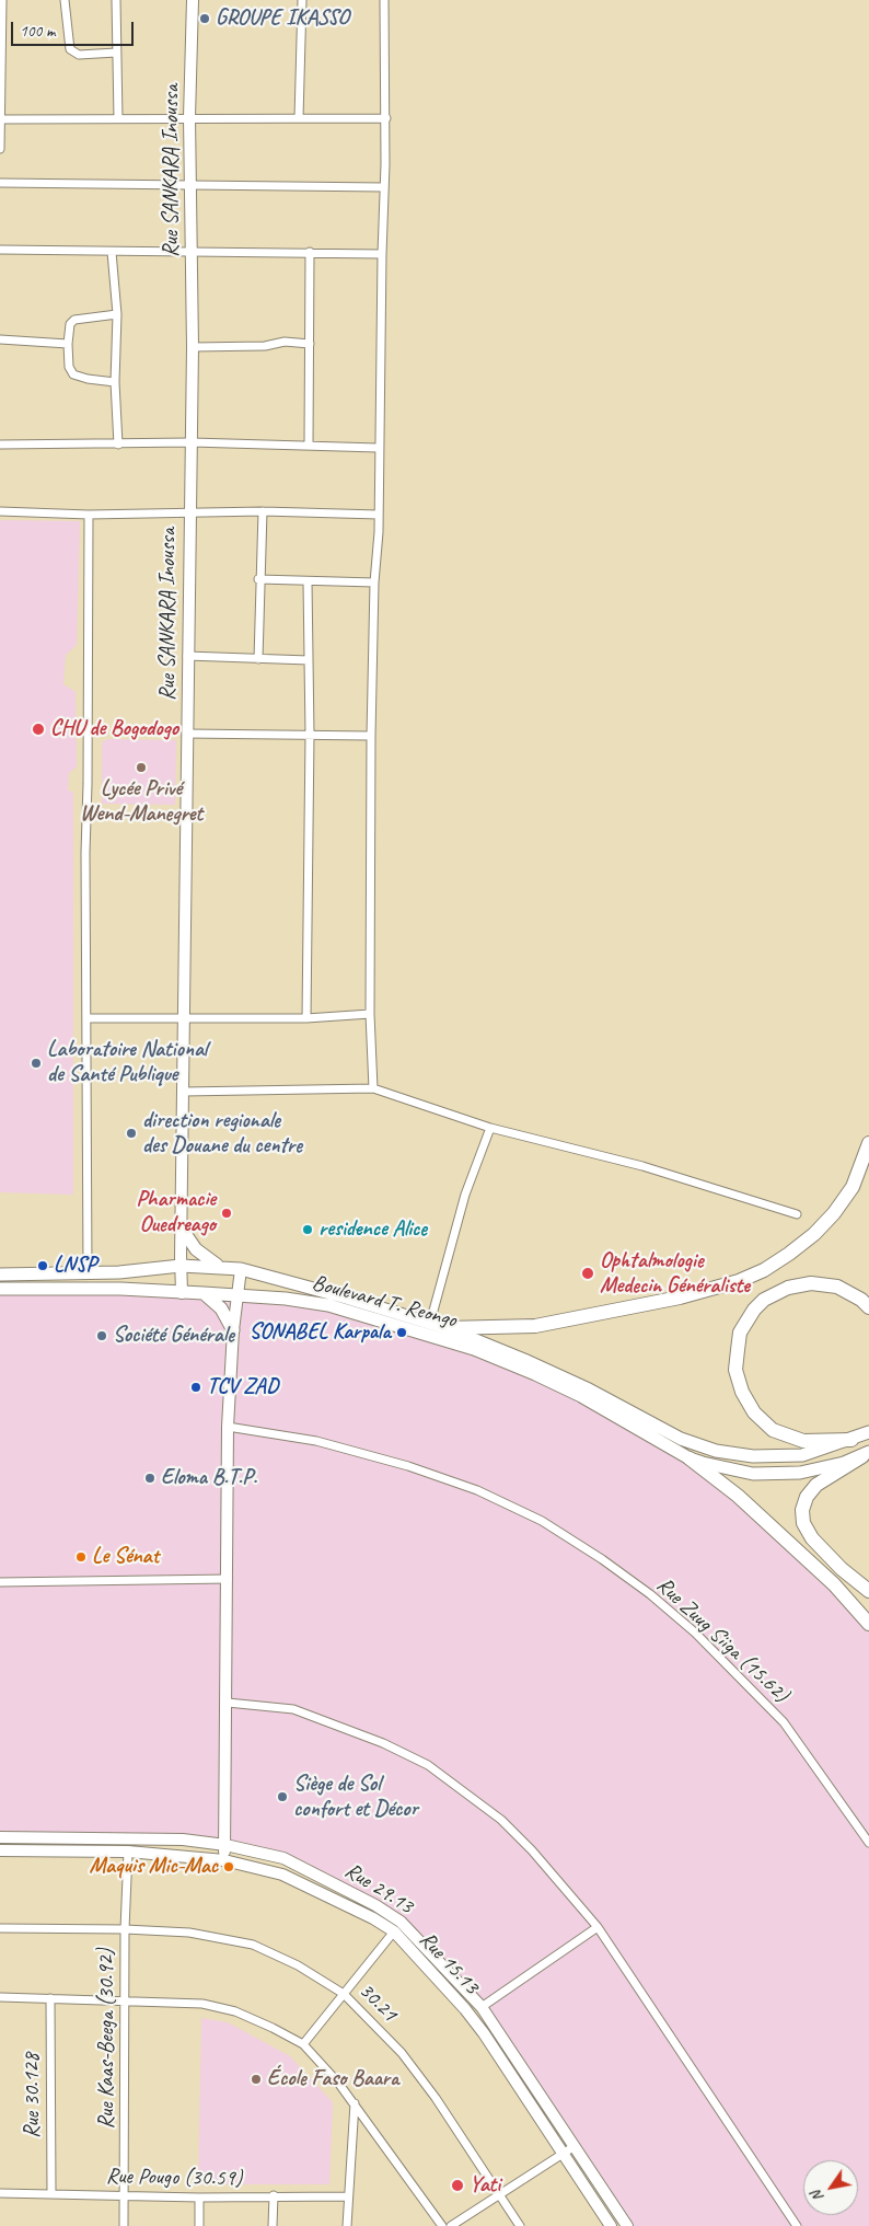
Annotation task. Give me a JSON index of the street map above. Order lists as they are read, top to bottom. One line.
{"streets":{"main road":["Rue SANKARA Inoussa","Boulevard T. Reongo","Rue 29.13","Rue 15.13"],"street":["Rue Zuug Siiga (15.62)","30.21","Rue Kaas-Beega (30.92)","Rue 30.128","Rue Pougo (30.59)"]},"crossings":[["Rue SANKARA Inoussa","Boulevard T. Reongo"],["Rue 15.13","Rue Kaas-Beega (30.92)"],["30.21","Rue Kaas-Beega (30.92)"],["Rue Kaas-Beega (30.92)","Rue Pougo (30.59)"],["Rue 30.128","Rue Pougo (30.59)"]],"places":["GROUPE IKASSO","CHU de Bogodogo","Lycée Privé Wend-Manegret","Laboratoire National de Santé Publique","direction regionale des Douane du centre","Pharmacie Ouedreago","residence Alice","LNSP","Ophtalmologie Medecin Généraliste","SONABEL Karpala","Société Générale","TCV ZAD","Eloma B.T.P.","Le Sénat","Siège de Sol confort et Décor","Maquis Mic-Mac","École Faso Baara","Yati"],"scale_bar":"100 m","north":"bottom left"}
